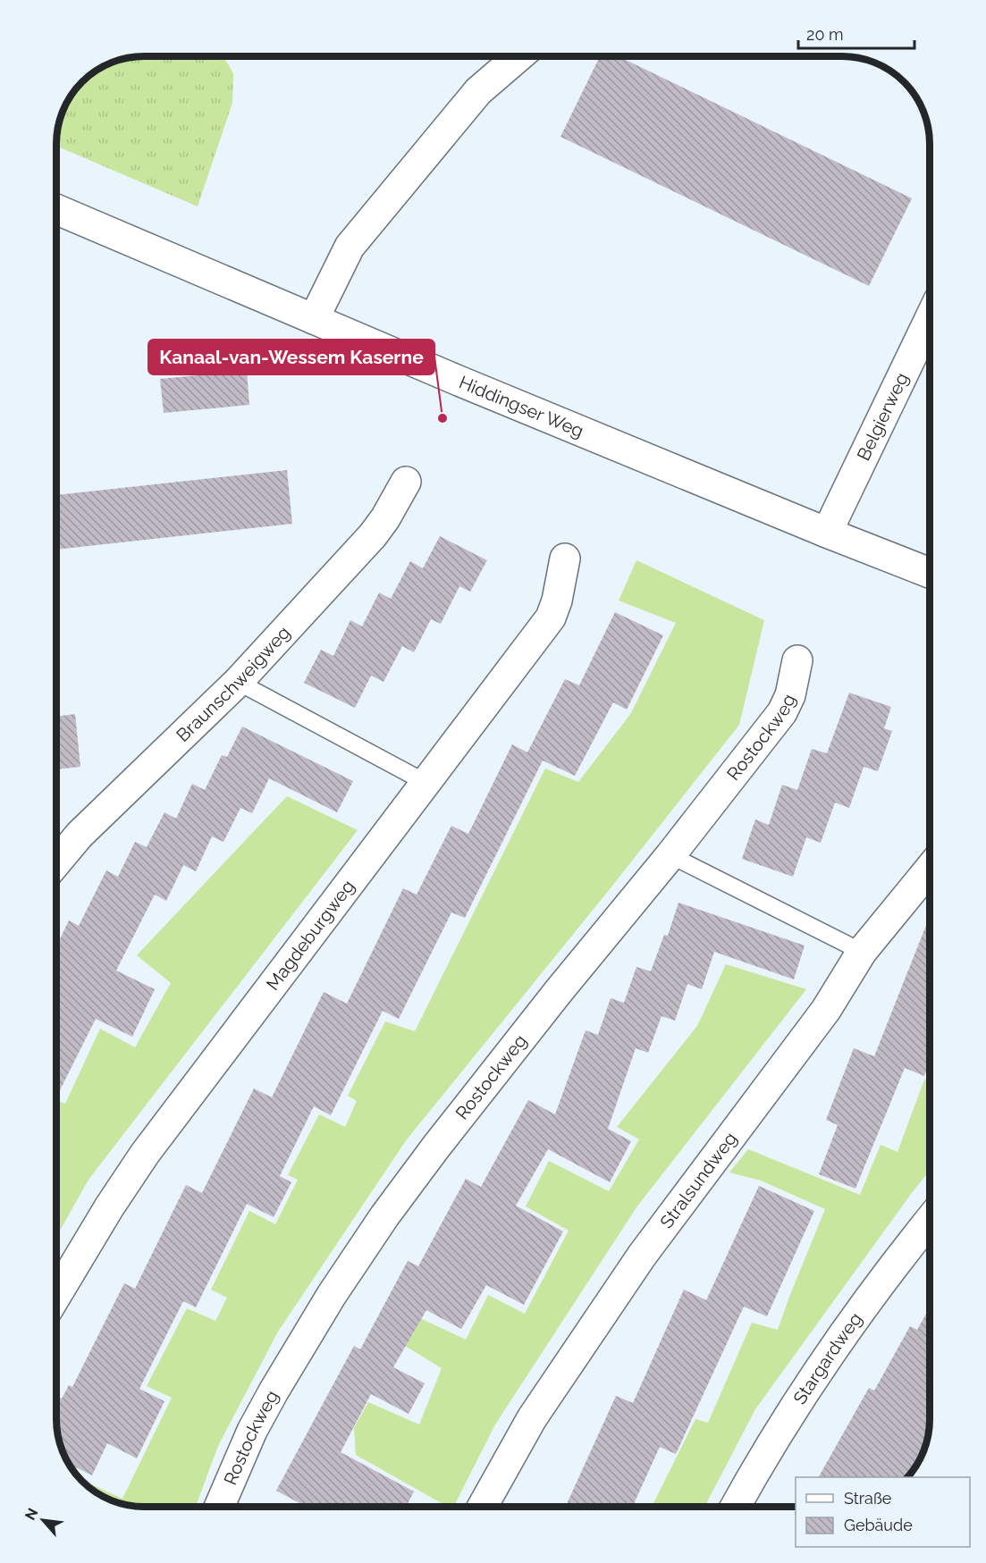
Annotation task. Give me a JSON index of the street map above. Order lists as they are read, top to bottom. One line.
{"streets":{"street":["Hiddingser Weg","Belgierweg","Braunschweigweg","Rostockweg","Magdeburgweg","Stralsundweg","Stargardweg"]},"crossings":[["Hiddingser Weg","Belgierweg"]],"places":["Kanaal-van-Wessem Kaserne"],"legend":["Straße","Gebäude"],"scale_bar":"20 m","north":"top left"}
